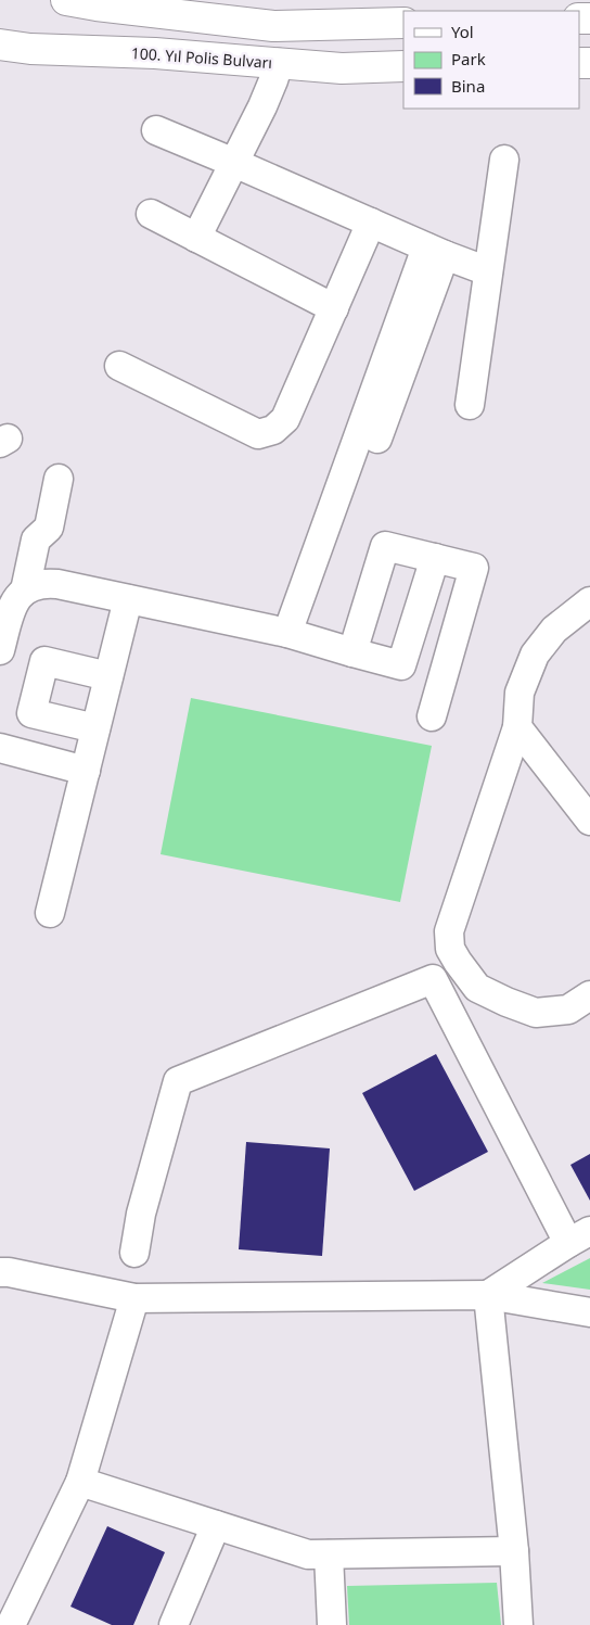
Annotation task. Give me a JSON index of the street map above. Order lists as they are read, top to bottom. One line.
{"streets":{"main road":["100. Yıl Polis Bulvarı"]},"legend":["Yol","Park","Bina"]}
